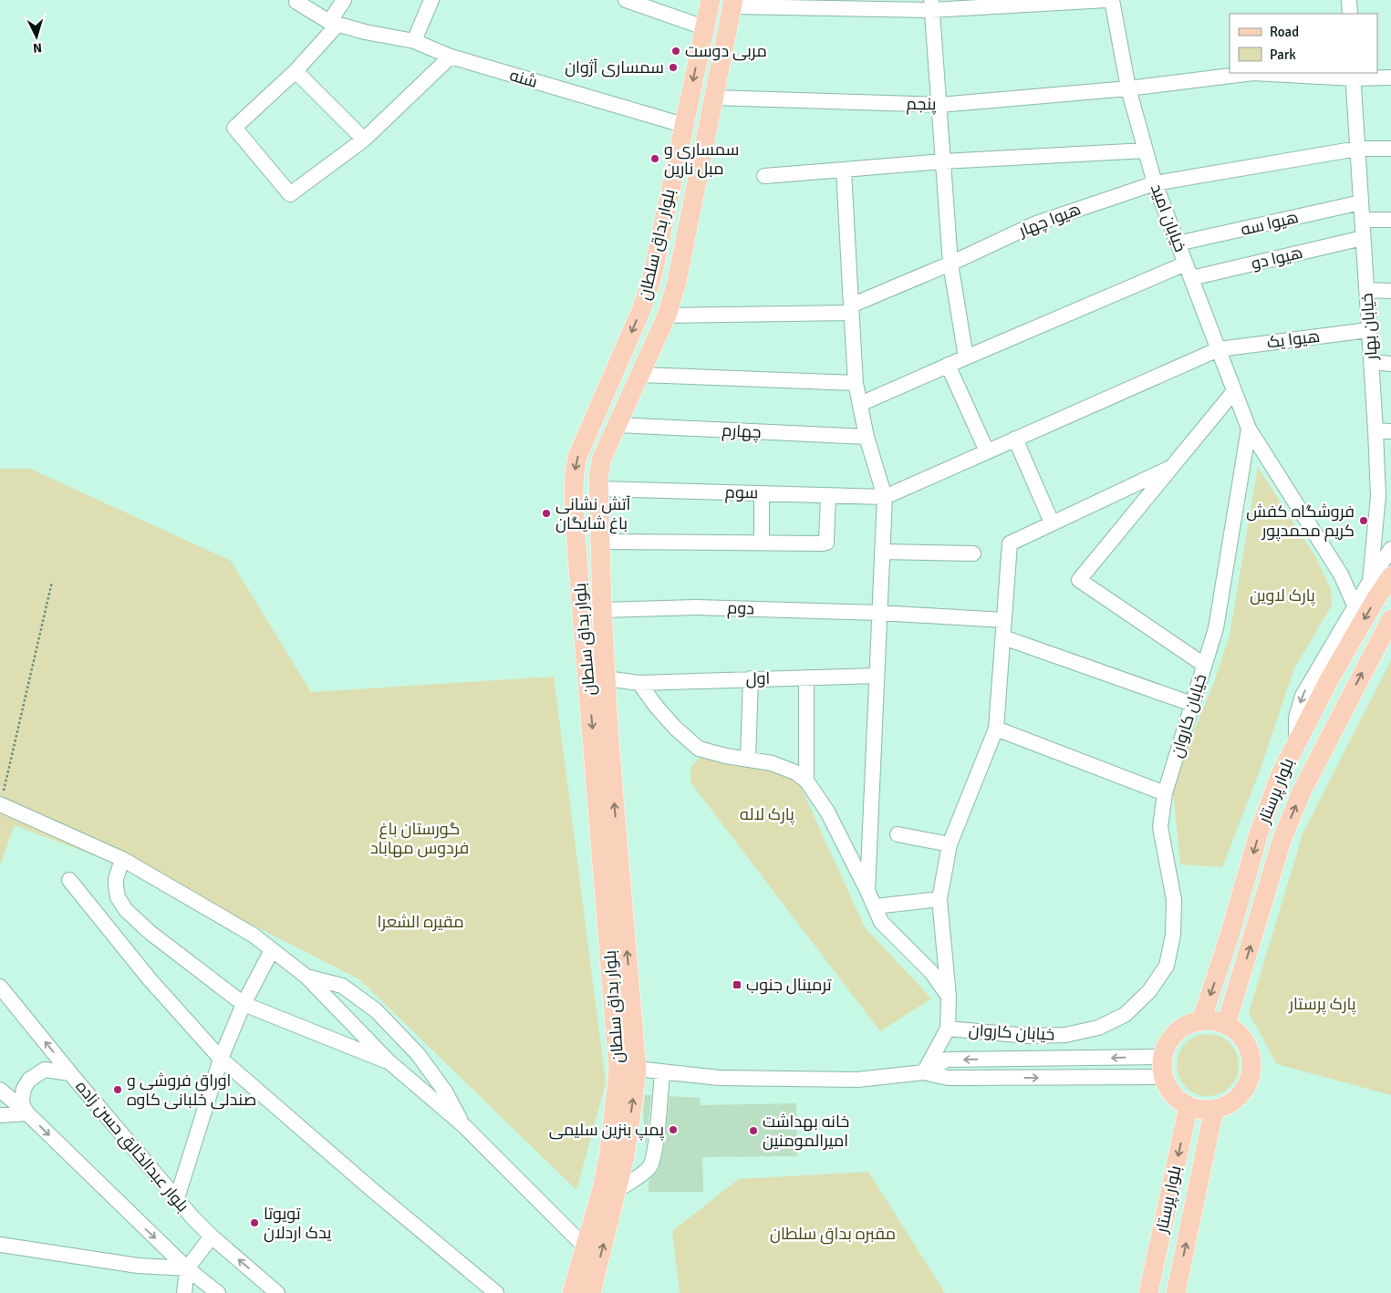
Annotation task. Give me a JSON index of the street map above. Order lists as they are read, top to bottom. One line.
{"streets":{"main road":["بلوار بداق سلطان","بلوار پرستار"],"street":["شنه","پنجم","خیابان امید","هیوا چهار","هیوا سه","هیوا دو","خیابان بهار","هیوا یک","چهارم","سوم","دوم","اول","خیابان کاروان","بلوار عبدالخالق حسن زاده"]},"crossings":[["شنه","بلوار بداق سلطان"],["پنجم","خیابان امید"],["پنجم","بلوار بداق سلطان"],["پنجم","خیابان بهار"],["خیابان امید","هیوا چهار"],["خیابان امید","هیوا سه"],["خیابان امید","هیوا دو"],["خیابان امید","هیوا یک"],["خیابان امید","خیابان کاروان"],["هیوا چهار","خیابان بهار"],["هیوا سه","خیابان بهار"],["بلوار بداق سلطان","چهارم"],["بلوار بداق سلطان","سوم"],["بلوار بداق سلطان","دوم"],["بلوار بداق سلطان","اول"],["هیوا دو","خیابان بهار"],["خیابان بهار","هیوا یک"],["هیوا یک","سوم"]],"parks":["پارک لاوین","پارک لاله","گورستان باغ فردوس مهاباد","مقیره الشعرا","پارک پرستار","مقبره بداق سلطان"],"places":{"other":["مربی دوست","سمساری آژوان","سمساری و مبل نارین","آتش نشانی باغ شایگان","فروشگاه کفش کریم محمدپور","اوراق فروشی و صندلی خلبانی کاوه","پمپ بنزین سلیمی","خانه بهداشت امیرالمومنین","تویوتا یدک اردلان"],"transit":["ترمینال جنوب"]},"legend":["Road","Park"],"north":"bottom"}
